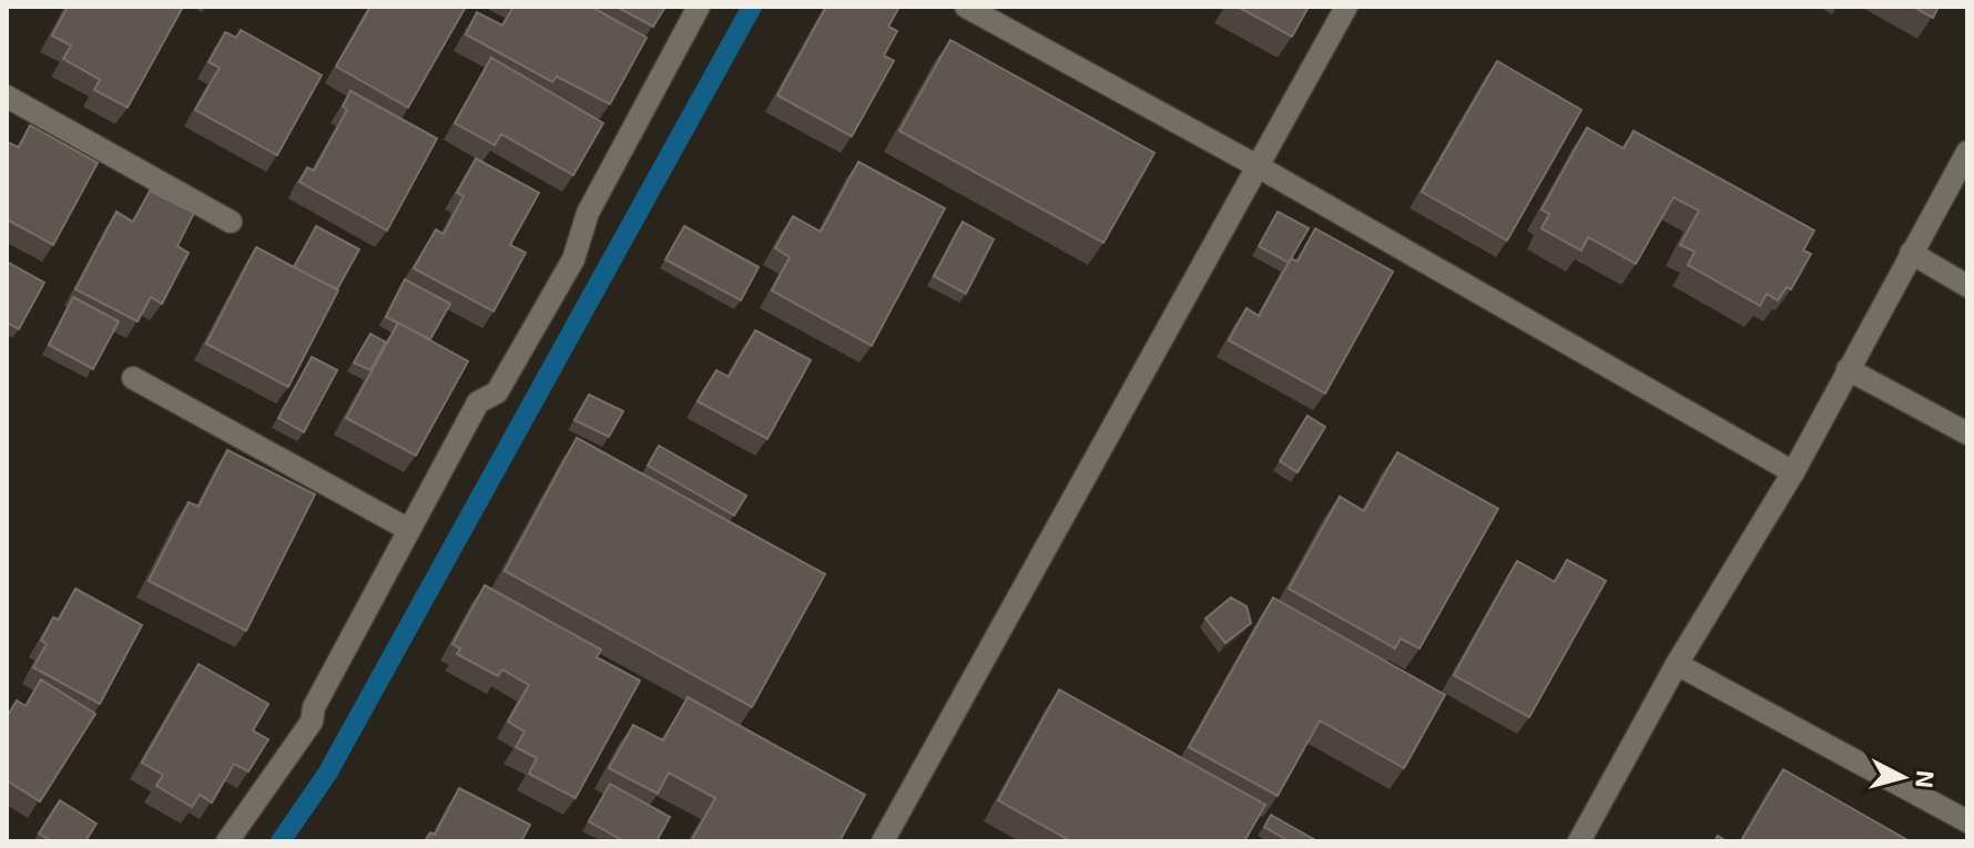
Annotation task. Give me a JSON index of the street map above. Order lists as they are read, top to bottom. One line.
{"north":"right"}
